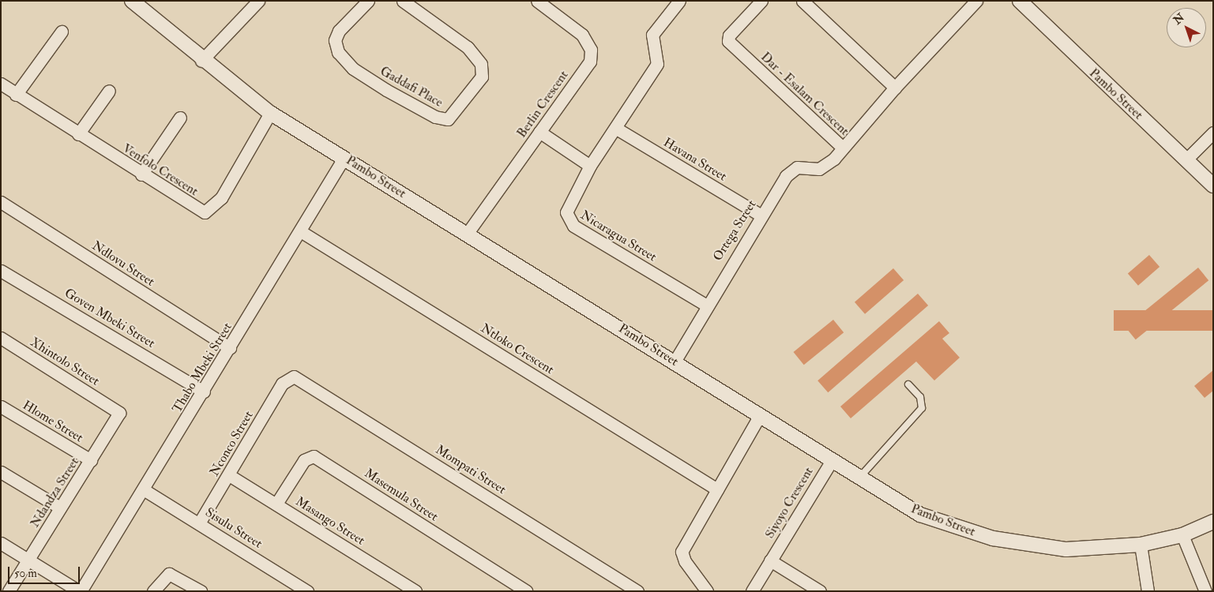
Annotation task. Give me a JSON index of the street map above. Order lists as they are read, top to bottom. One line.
{"streets":{"street":["Gaddafi Place","Dar - Esalam Crescent","Pambo Street","Berlin Crescent","Havana Street","Venfolo Crescent","Ortega Street","Nicaragua Street","Ndlovu Street","Goven Mbeki Street","Ntloko Crescent","Xhintolo Street","Thabo Mbeki Street","Hlome Street","Nconco Street","Mompati Street","Ndandza Street","Masemula Street","Siyoyo Crescent","Masango Street","Sisulu Street"]},"crossings":[["Dar - Esalam Crescent","Ortega Street"],["Pambo Street","Berlin Crescent"],["Pambo Street","Venfolo Crescent"],["Pambo Street","Ortega Street"],["Pambo Street","Thabo Mbeki Street"],["Pambo Street","Siyoyo Crescent"],["Havana Street","Ortega Street"],["Havana Street","Nicaragua Street"],["Ortega Street","Nicaragua Street"],["Ndlovu Street","Thabo Mbeki Street"],["Goven Mbeki Street","Thabo Mbeki Street"],["Ntloko Crescent","Thabo Mbeki Street"],["Xhintolo Street","Ndandza Street"],["Thabo Mbeki Street","Sisulu Street"],["Hlome Street","Ndandza Street"],["Nconco Street","Mompati Street"],["Nconco Street","Masango Street"],["Nconco Street","Sisulu Street"],["Masemula Street","Masango Street"]],"scale_bar":"50 m","north":"top left"}
